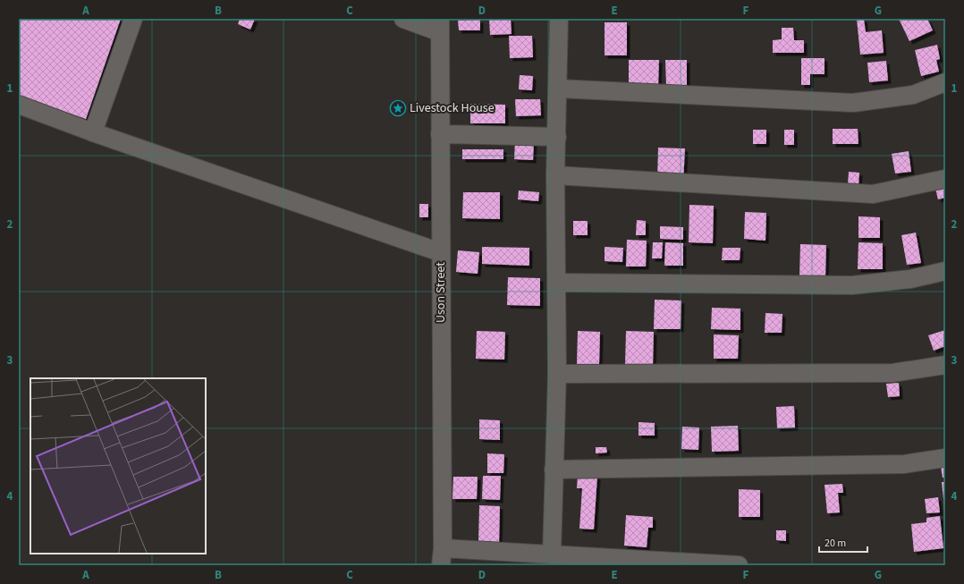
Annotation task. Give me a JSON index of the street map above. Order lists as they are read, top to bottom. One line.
{"streets":{"street":["Uson Street"]},"places":{"place":["Livestock House"]},"scale_bar":"20 m","grid":{"columns":["A","B","C","D","E","F","G"],"rows":["1","2","3","4"]}}
